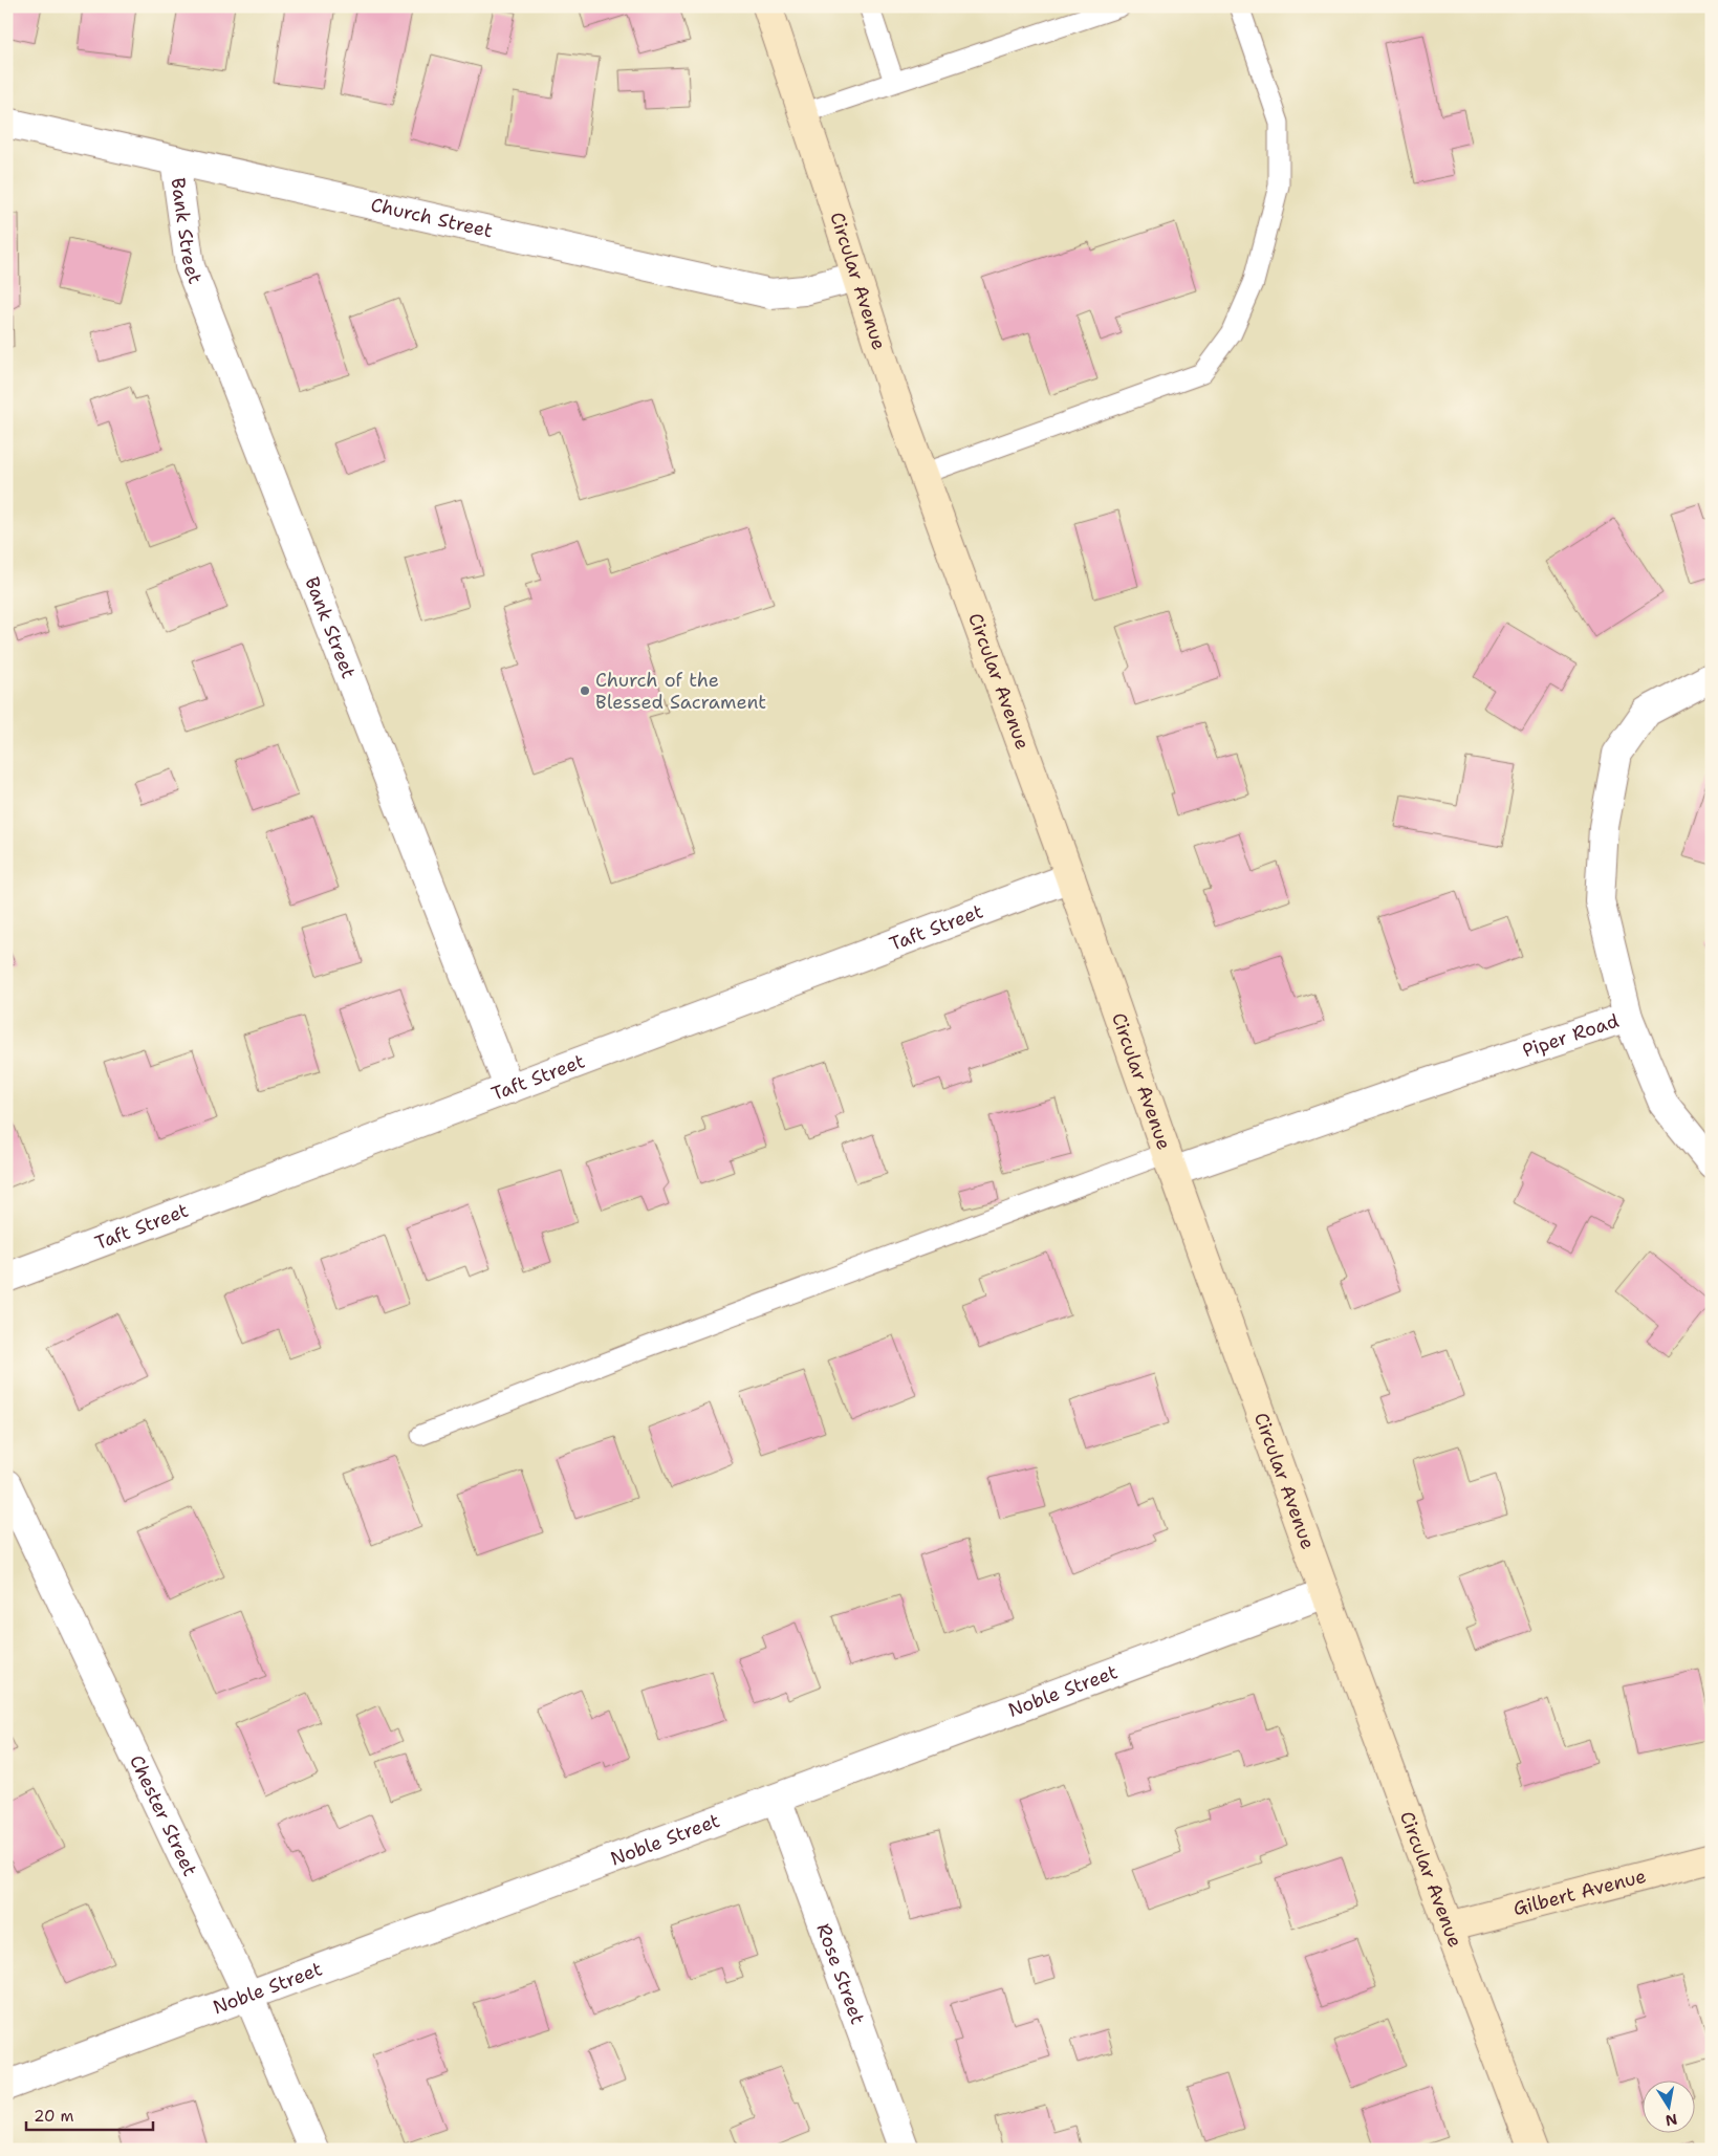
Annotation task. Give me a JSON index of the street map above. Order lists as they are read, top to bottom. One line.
{"streets":{"main road":["Circular Avenue","Gilbert Avenue"],"street":["Church Street","Bank Street","Taft Street","Piper Road","Noble Street","Chester Street","Rose Street"]},"crossings":[["Church Street","Bank Street"],["Church Street","Circular Avenue"],["Bank Street","Taft Street"],["Circular Avenue","Taft Street"],["Circular Avenue","Piper Road"],["Circular Avenue","Noble Street"],["Circular Avenue","Gilbert Avenue"],["Noble Street","Chester Street"],["Noble Street","Rose Street"]],"places":["Church of the Blessed Sacrament"],"scale_bar":"20 m","north":"bottom"}
